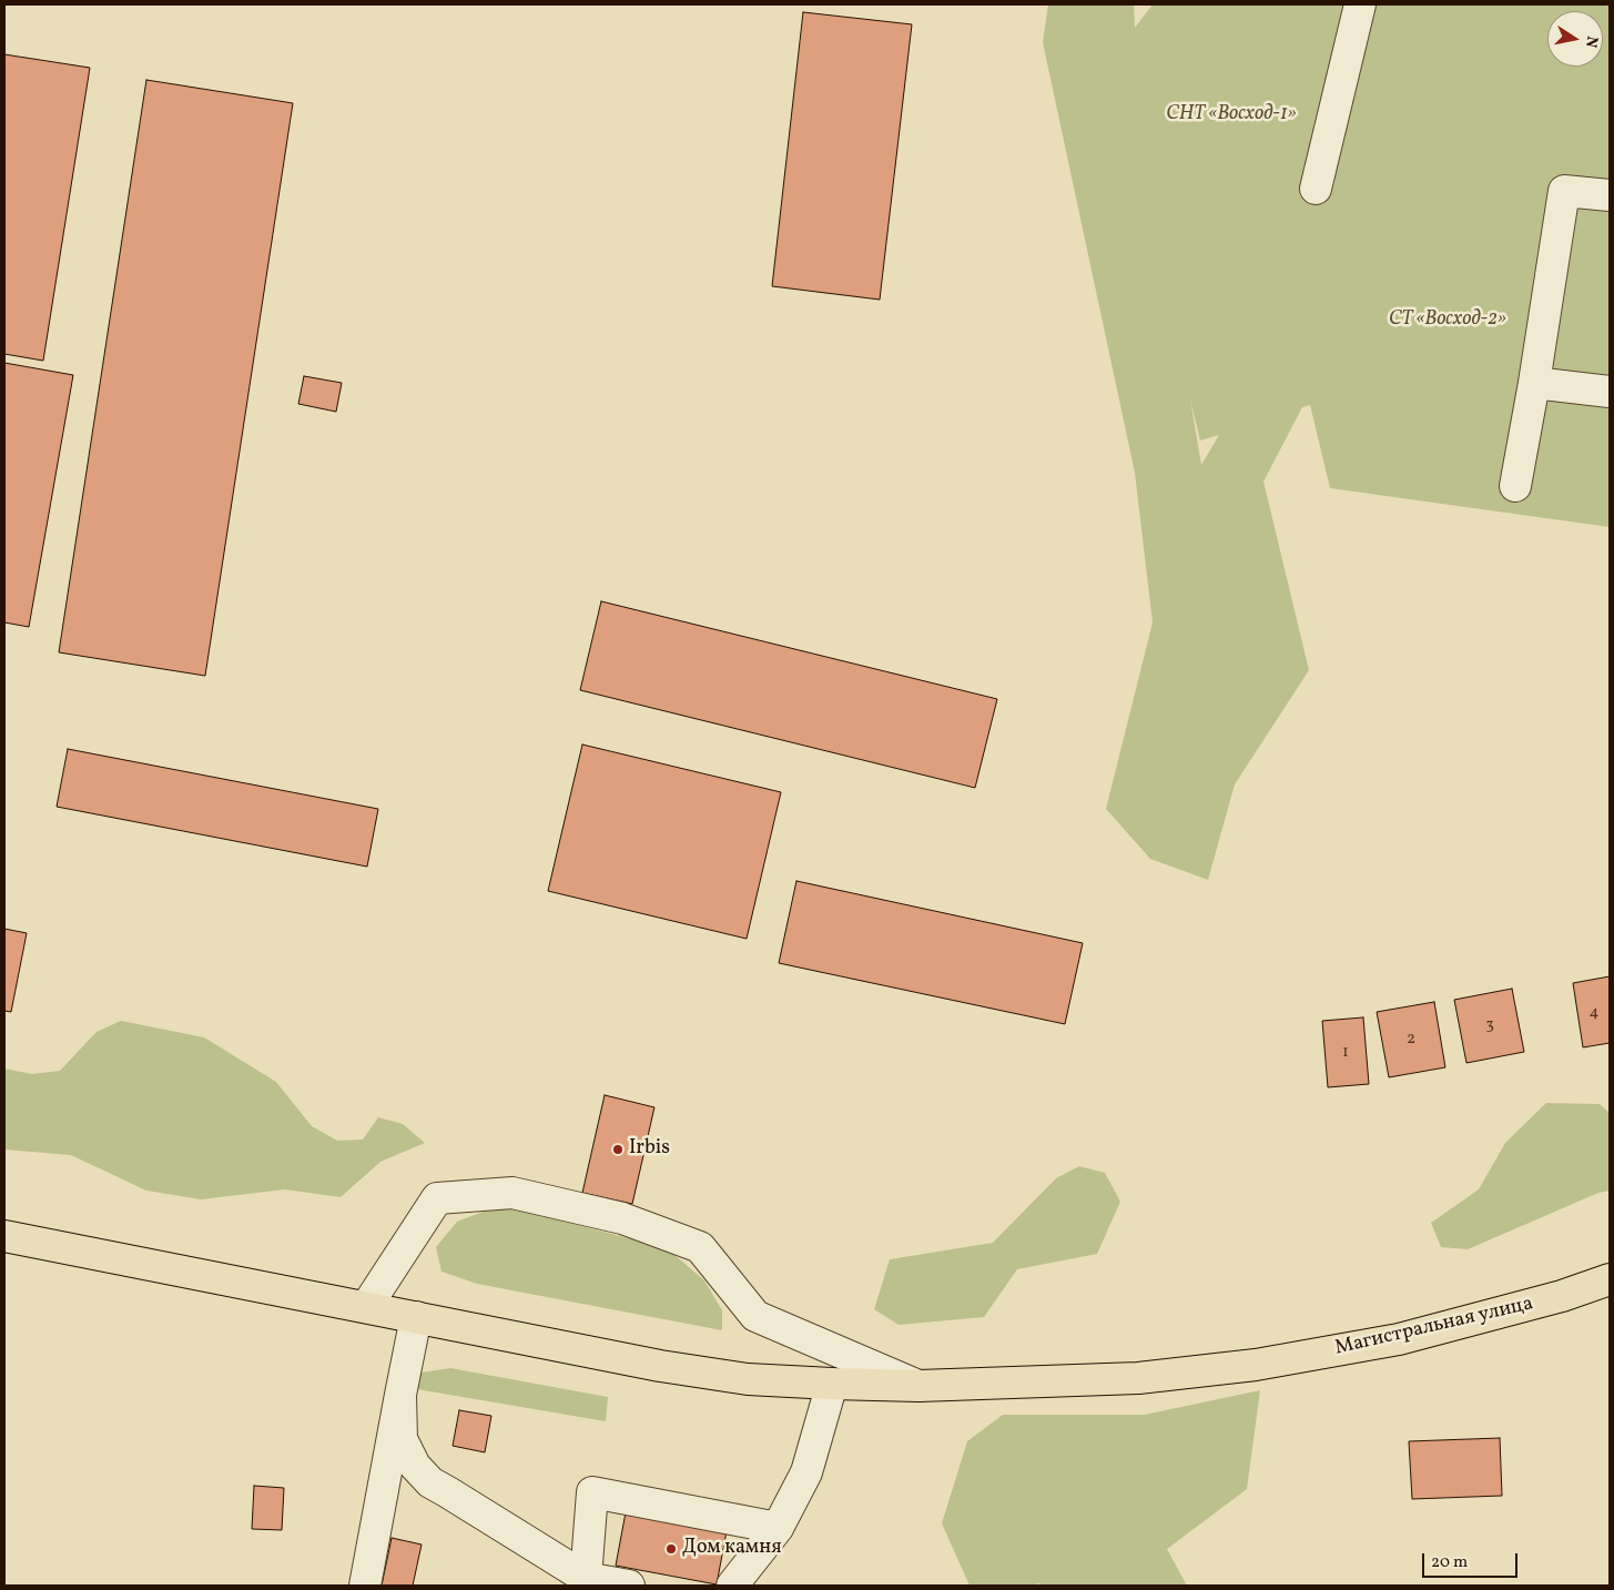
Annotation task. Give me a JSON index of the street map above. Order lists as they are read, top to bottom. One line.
{"streets":{"main road":["Магистральная улица"]},"parks":["СНТ «Восход-1»","СТ «Восход-2»"],"places":["Irbis","Дом камня"],"house_numbers":["4","3","2","1"],"scale_bar":"20 m","north":"right"}
